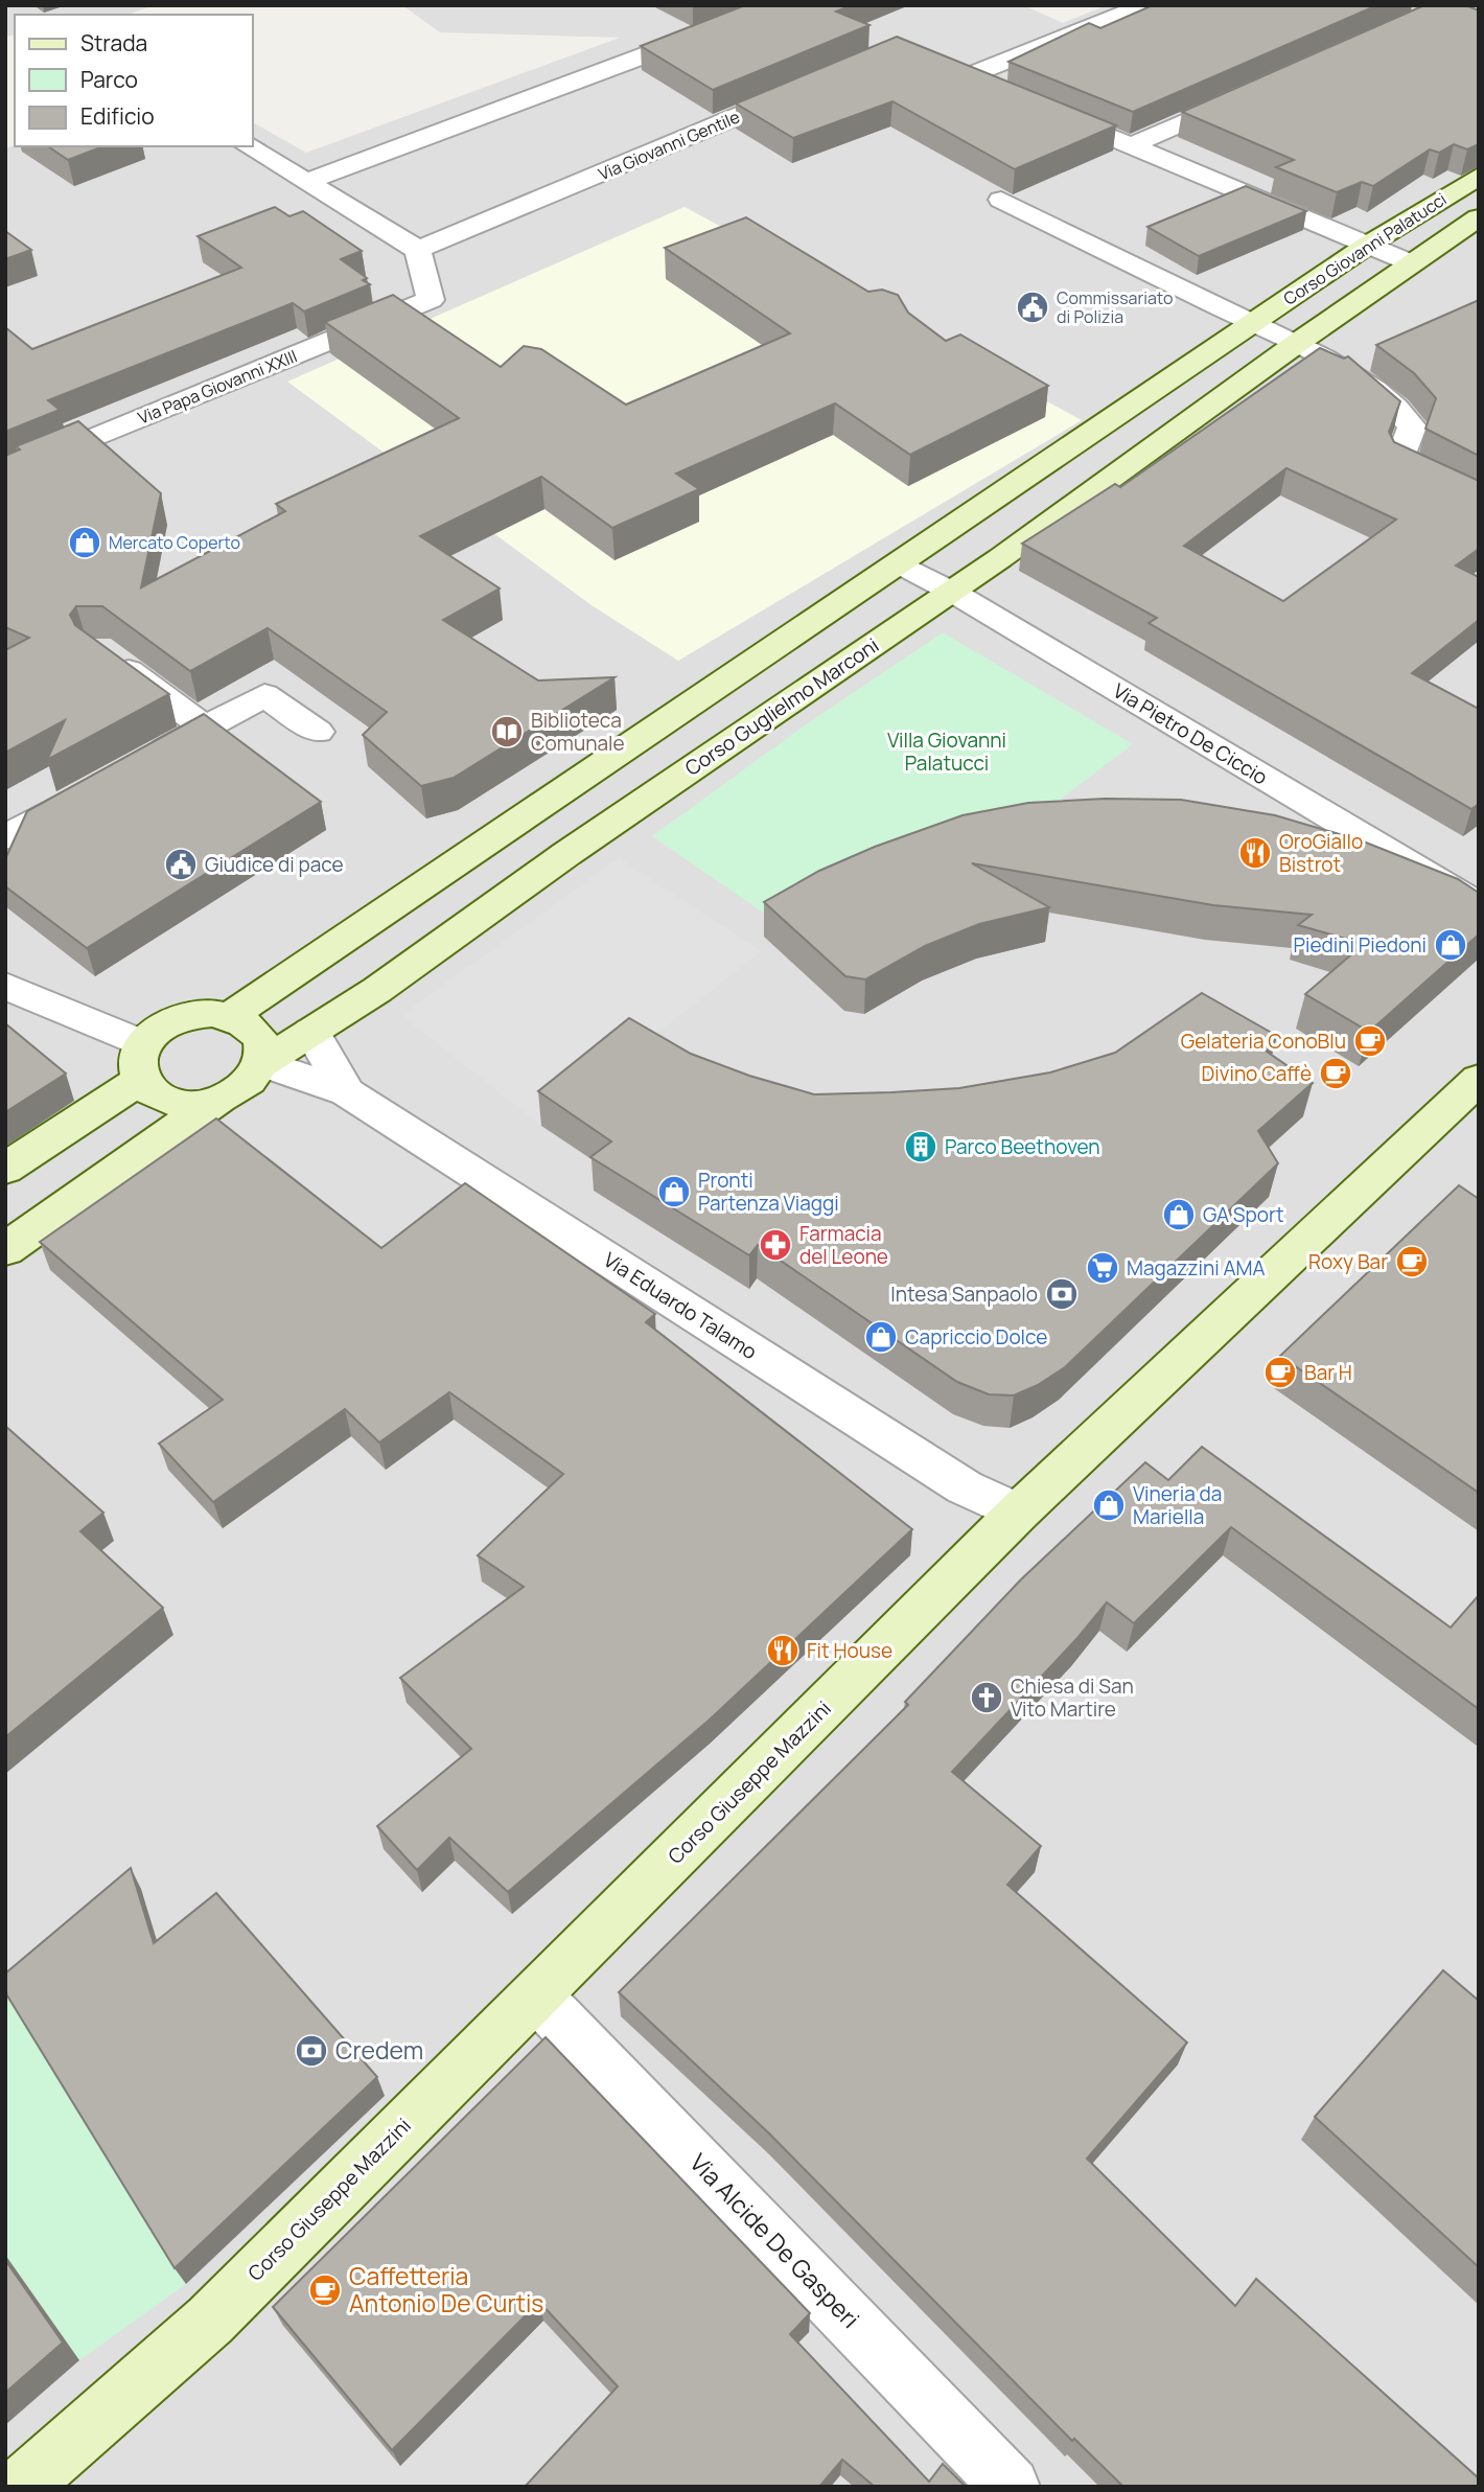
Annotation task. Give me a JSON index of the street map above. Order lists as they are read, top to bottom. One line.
{"streets":{"street":["Via Giovanni Gentile","Corso Giovanni Palatucci","Via Papa Giovanni XXIII","Corso Guglielmo Marconi","Via Pietro De Ciccio","Via Eduardo Talamo","Corso Giuseppe Mazzini","Via Alcide De Gasperi"]},"crossings":[["Via Giovanni Gentile","Via Papa Giovanni XXIII"],["Corso Giovanni Palatucci","Corso Guglielmo Marconi"],["Corso Guglielmo Marconi","Via Pietro De Ciccio"],["Corso Guglielmo Marconi","Via Eduardo Talamo"],["Via Eduardo Talamo","Corso Giuseppe Mazzini"],["Corso Giuseppe Mazzini","Via Alcide De Gasperi"]],"parks":["Villa Giovanni Palatucci"],"places":{"public building":["Commissariato di Polizia","Giudice di pace"],"shop":["Mercato Coperto","Piedini Piedoni","Pronti Partenza Viaggi","GA Sport","Capriccio Dolce","Vineria da Mariella"],"library":["Biblioteca Comunale"],"restaurant":["OroGiallo Bistrot","Fit House"],"cafe":["Gelateria ConoBlu","Divino Caffè","Roxy Bar","Bar H","Caffetteria Antonio De Curtis"],"building":["Parco Beethoven"],"pharmacy":["Farmacia del Leone"],"supermarket":["Magazzini AMA"],"bank":["Intesa Sanpaolo","Credem"],"church":["Chiesa di San Vito Martire"]},"legend":["Strada","Parco","Edificio"]}
